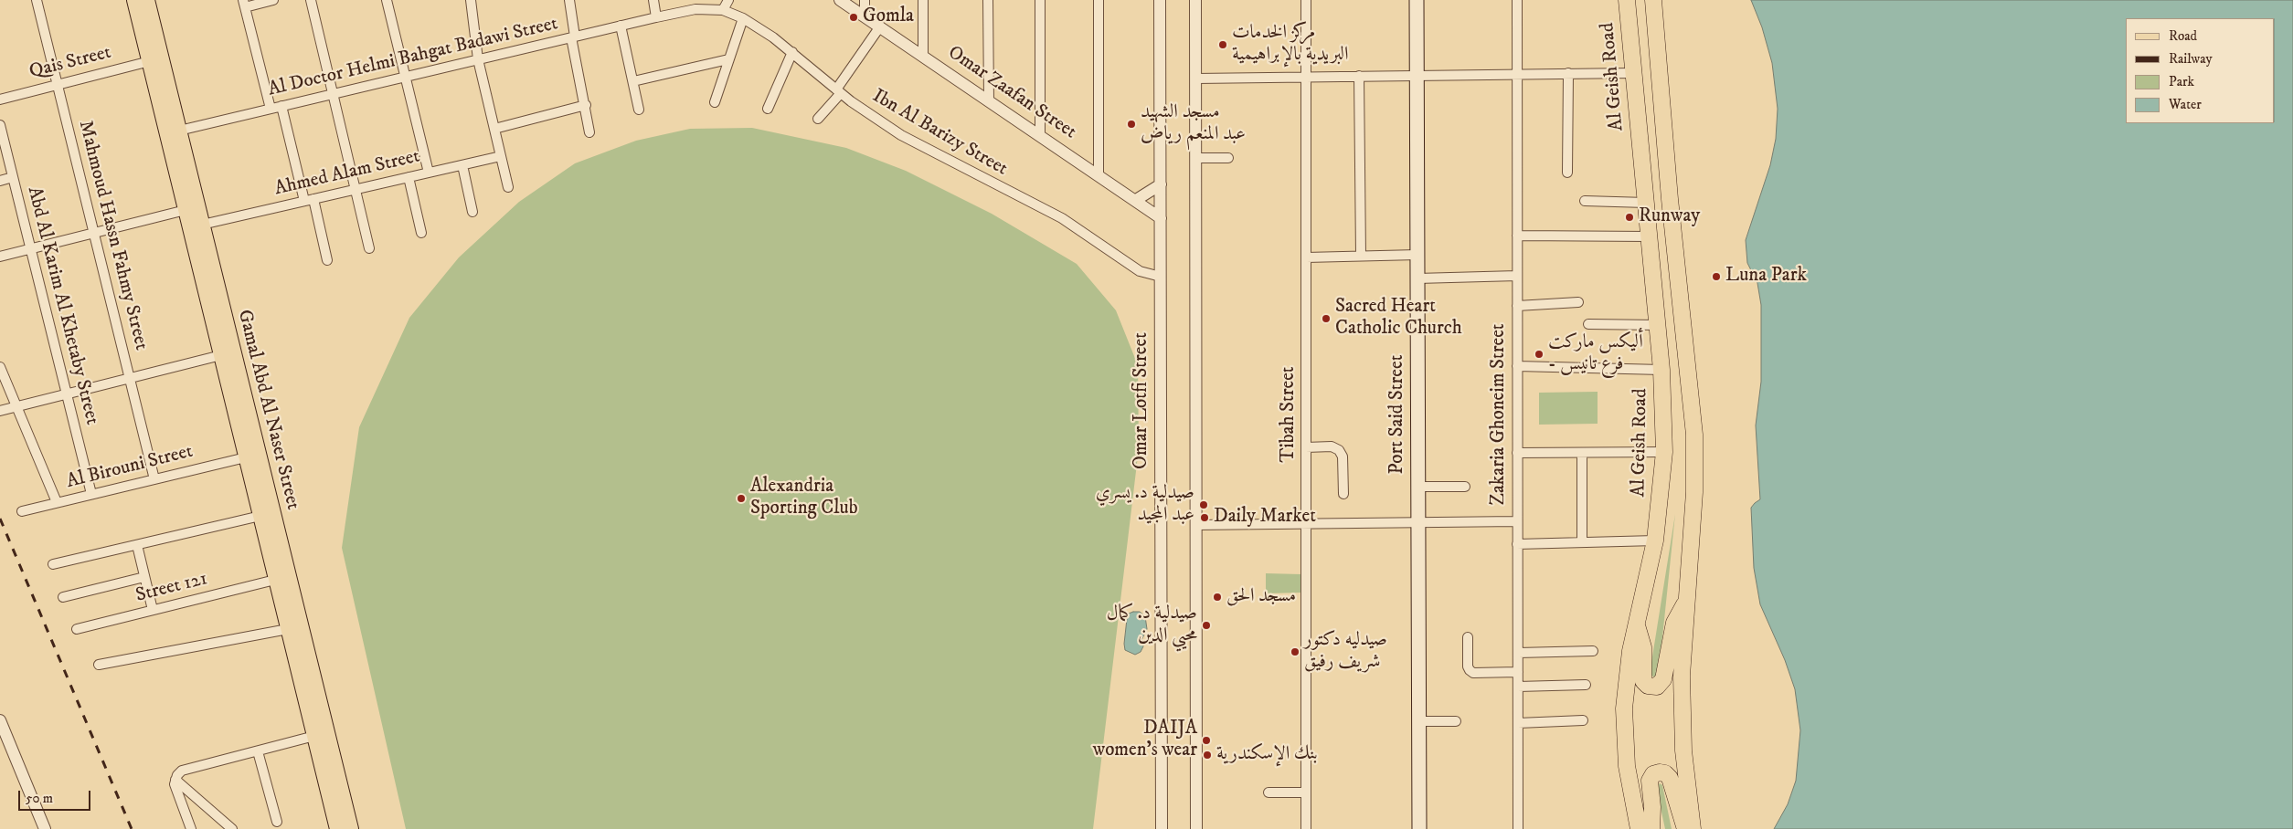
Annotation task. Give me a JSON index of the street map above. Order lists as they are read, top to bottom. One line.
{"streets":{"highway":["Al Geish Road"],"main road":["Gamal Abd Al Naser Street","Port Said Street"],"street":["Al Doctor Helmi Bahgat Badawi Street","Qais Street","Omar Zaafan Street","Ibn Al Barizy Street","Ahmed Alam Street","Mahmoud Hassn Fahmy Street","Abd Al Karim Al Khetaby Street","Omar Lotfi Street","Tibah Street","Zakaria Ghoneim Street","Al Birouni Street","Street 121"]},"crossings":[["Al Doctor Helmi Bahgat Badawi Street","Ibn Al Barizy Street"],["Al Doctor Helmi Bahgat Badawi Street","Gamal Abd Al Naser Street"],["Qais Street","Mahmoud Hassn Fahmy Street"],["Qais Street","Gamal Abd Al Naser Street"],["Omar Zaafan Street","Omar Lotfi Street"],["Ibn Al Barizy Street","Omar Lotfi Street"],["Ahmed Alam Street","Gamal Abd Al Naser Street"],["Mahmoud Hassn Fahmy Street","Al Birouni Street"],["Abd Al Karim Al Khetaby Street","Al Birouni Street"],["Gamal Abd Al Naser Street","Al Birouni Street"],["Gamal Abd Al Naser Street","Street 121"]],"places":["Gomla","مركز الخدمات البريدية بالإبراهيمية","مسجد الشهيد عبد المنعم رياض","Runway","Luna Park","Sacred Heart Catholic Church","أليكس ماركت - فرع تانيس","Alexandria Sporting Club","صيدلية د. يسري عبد المجيد","Daily Market","مسجد الحق","صيدلية د. كمال محيي الدين","صيدليه دكتور شريف رفيق","DAIJA women's wear","بنك الإسكندرية"],"legend":["Road","Railway","Park","Water"],"scale_bar":"50 m"}
